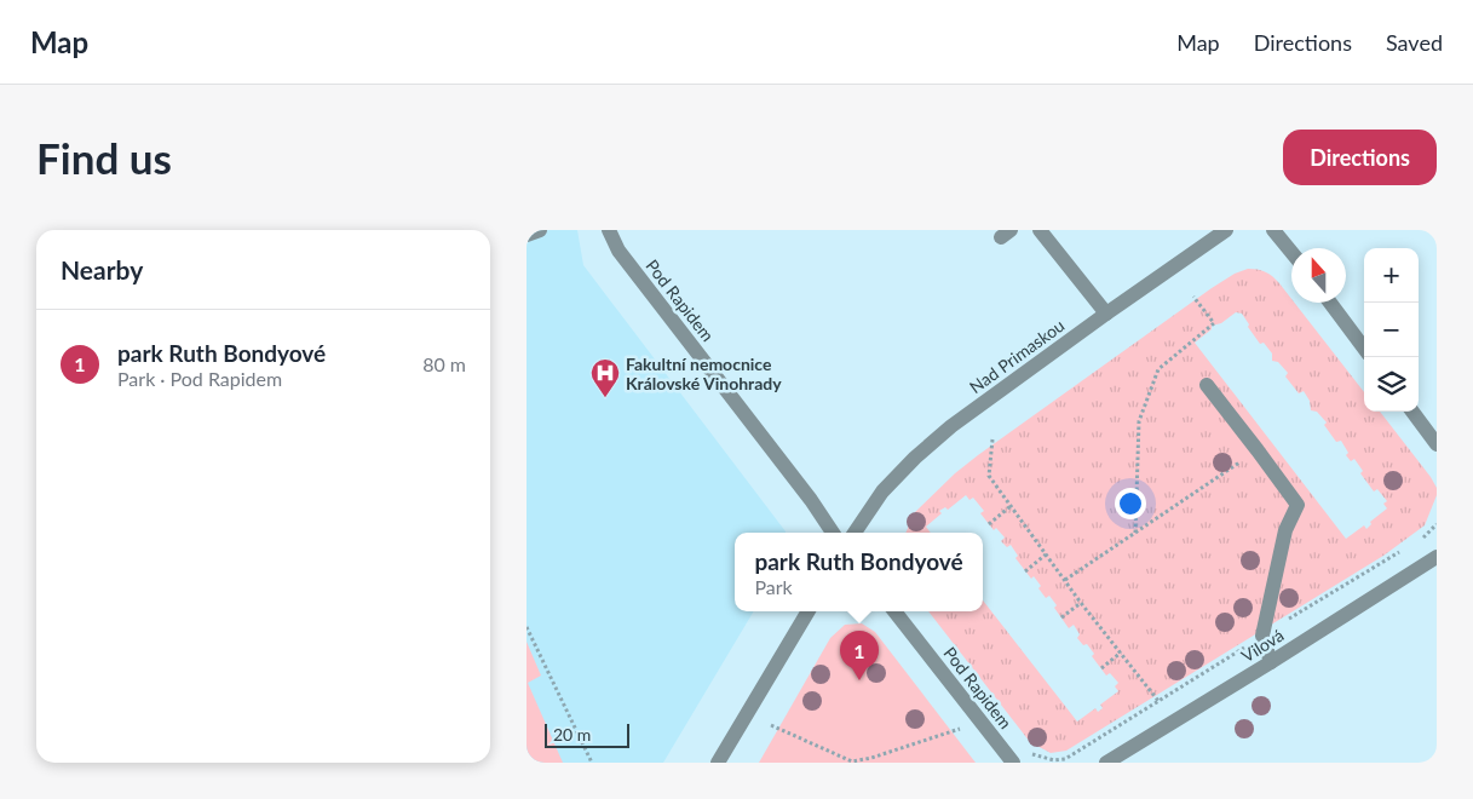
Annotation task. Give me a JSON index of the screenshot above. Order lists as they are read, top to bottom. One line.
{"streets":{"street":["Pod Rapidem","Nad Primaskou","Vilová"]},"places":{"hospital":["Fakultní nemocnice Královské Vinohrady"]},"scale_bar":"20 m","north":"top","page":{"header":"Map","nav":["Map","Directions","Saved"],"buttons":"Directions","title":"Find us","heading":"Nearby","map_buttons":["+","−"],"list":[{"mark":"1","name":"park Ruth Bondyové","note":"Park · Pod Rapidem","value":"80 m"}],"popup":["park Ruth Bondyové","Park"],"pins":"1","scale":"20 m"}}
